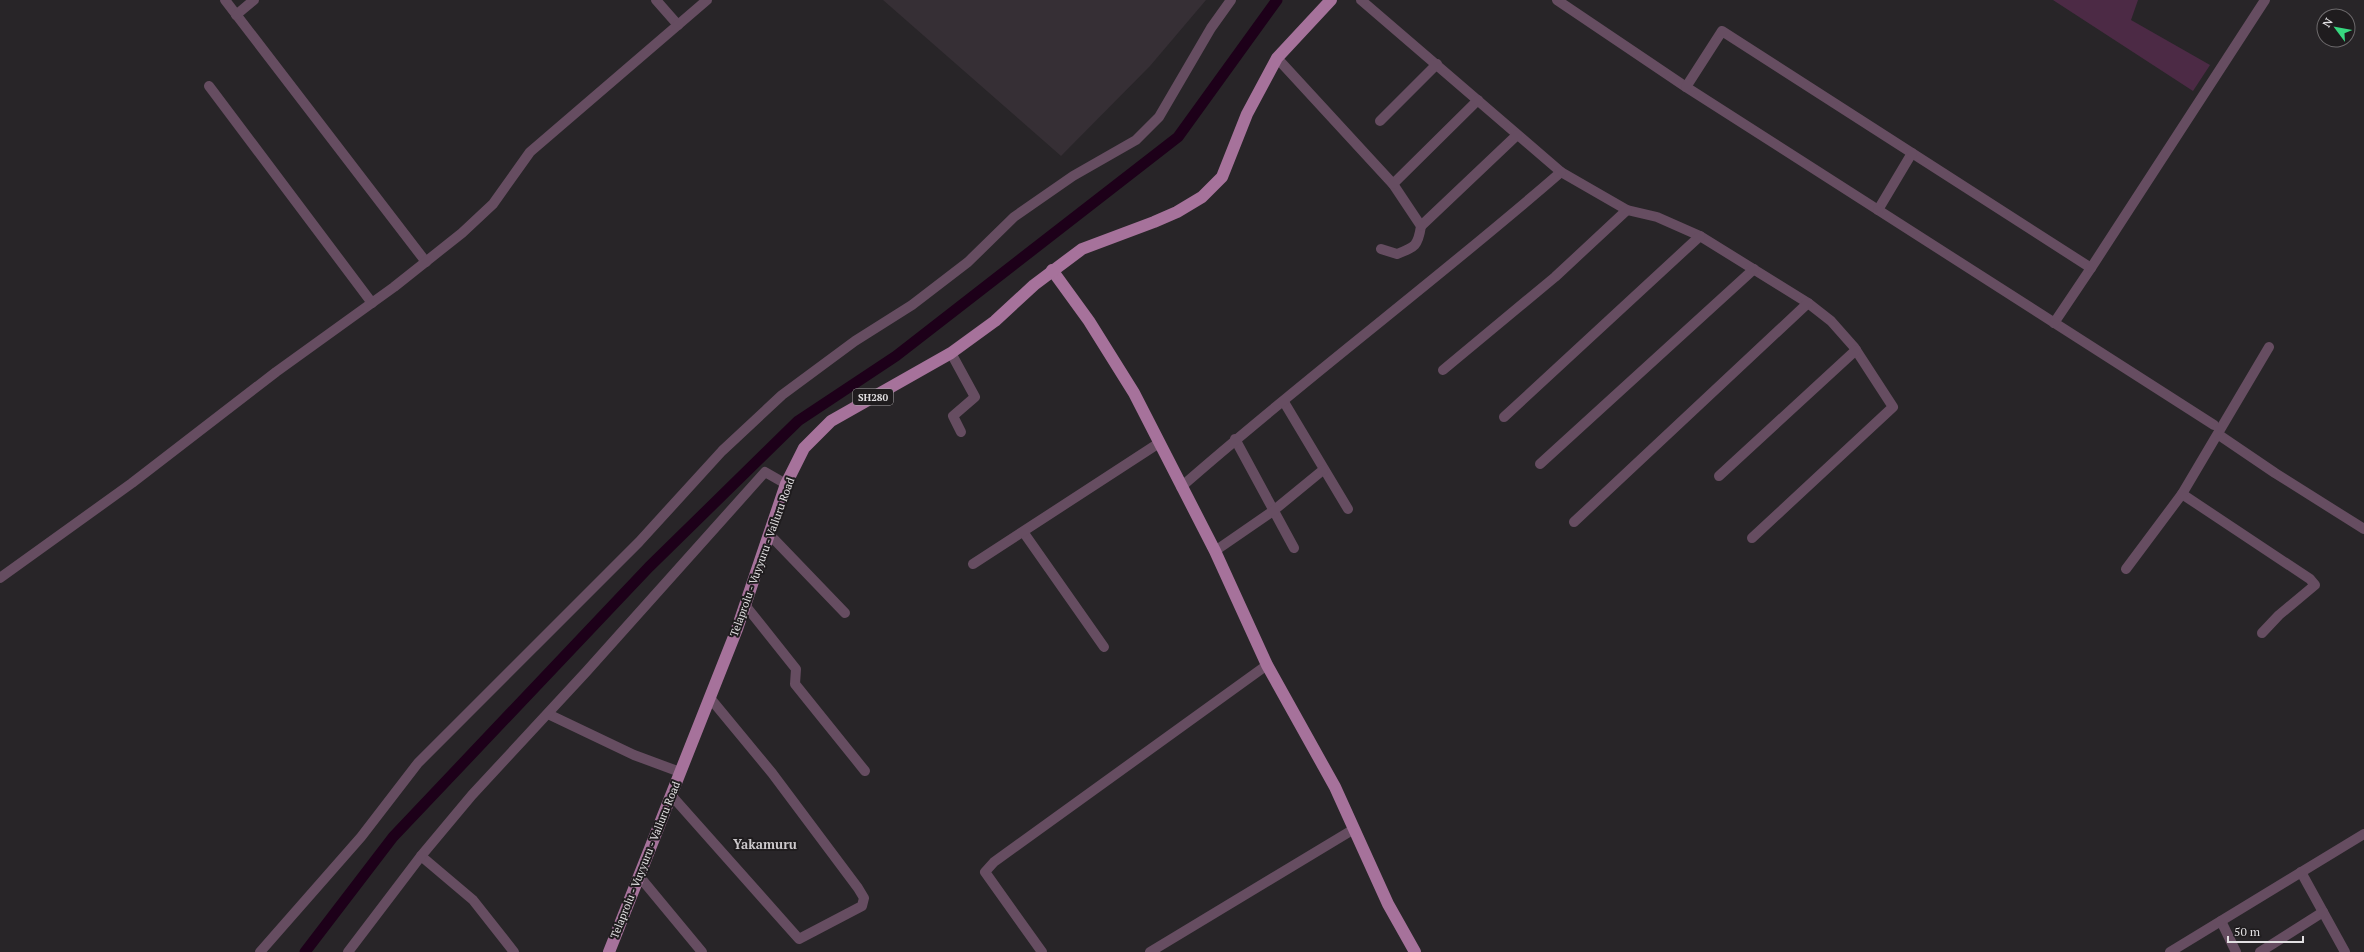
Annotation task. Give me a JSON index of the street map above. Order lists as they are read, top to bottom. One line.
{"streets":{"main road":["SH280","Telaprolu - Vuyyuru - Valluru Road"]},"districts":["Yakamuru"],"scale_bar":"50 m","north":"top left"}
